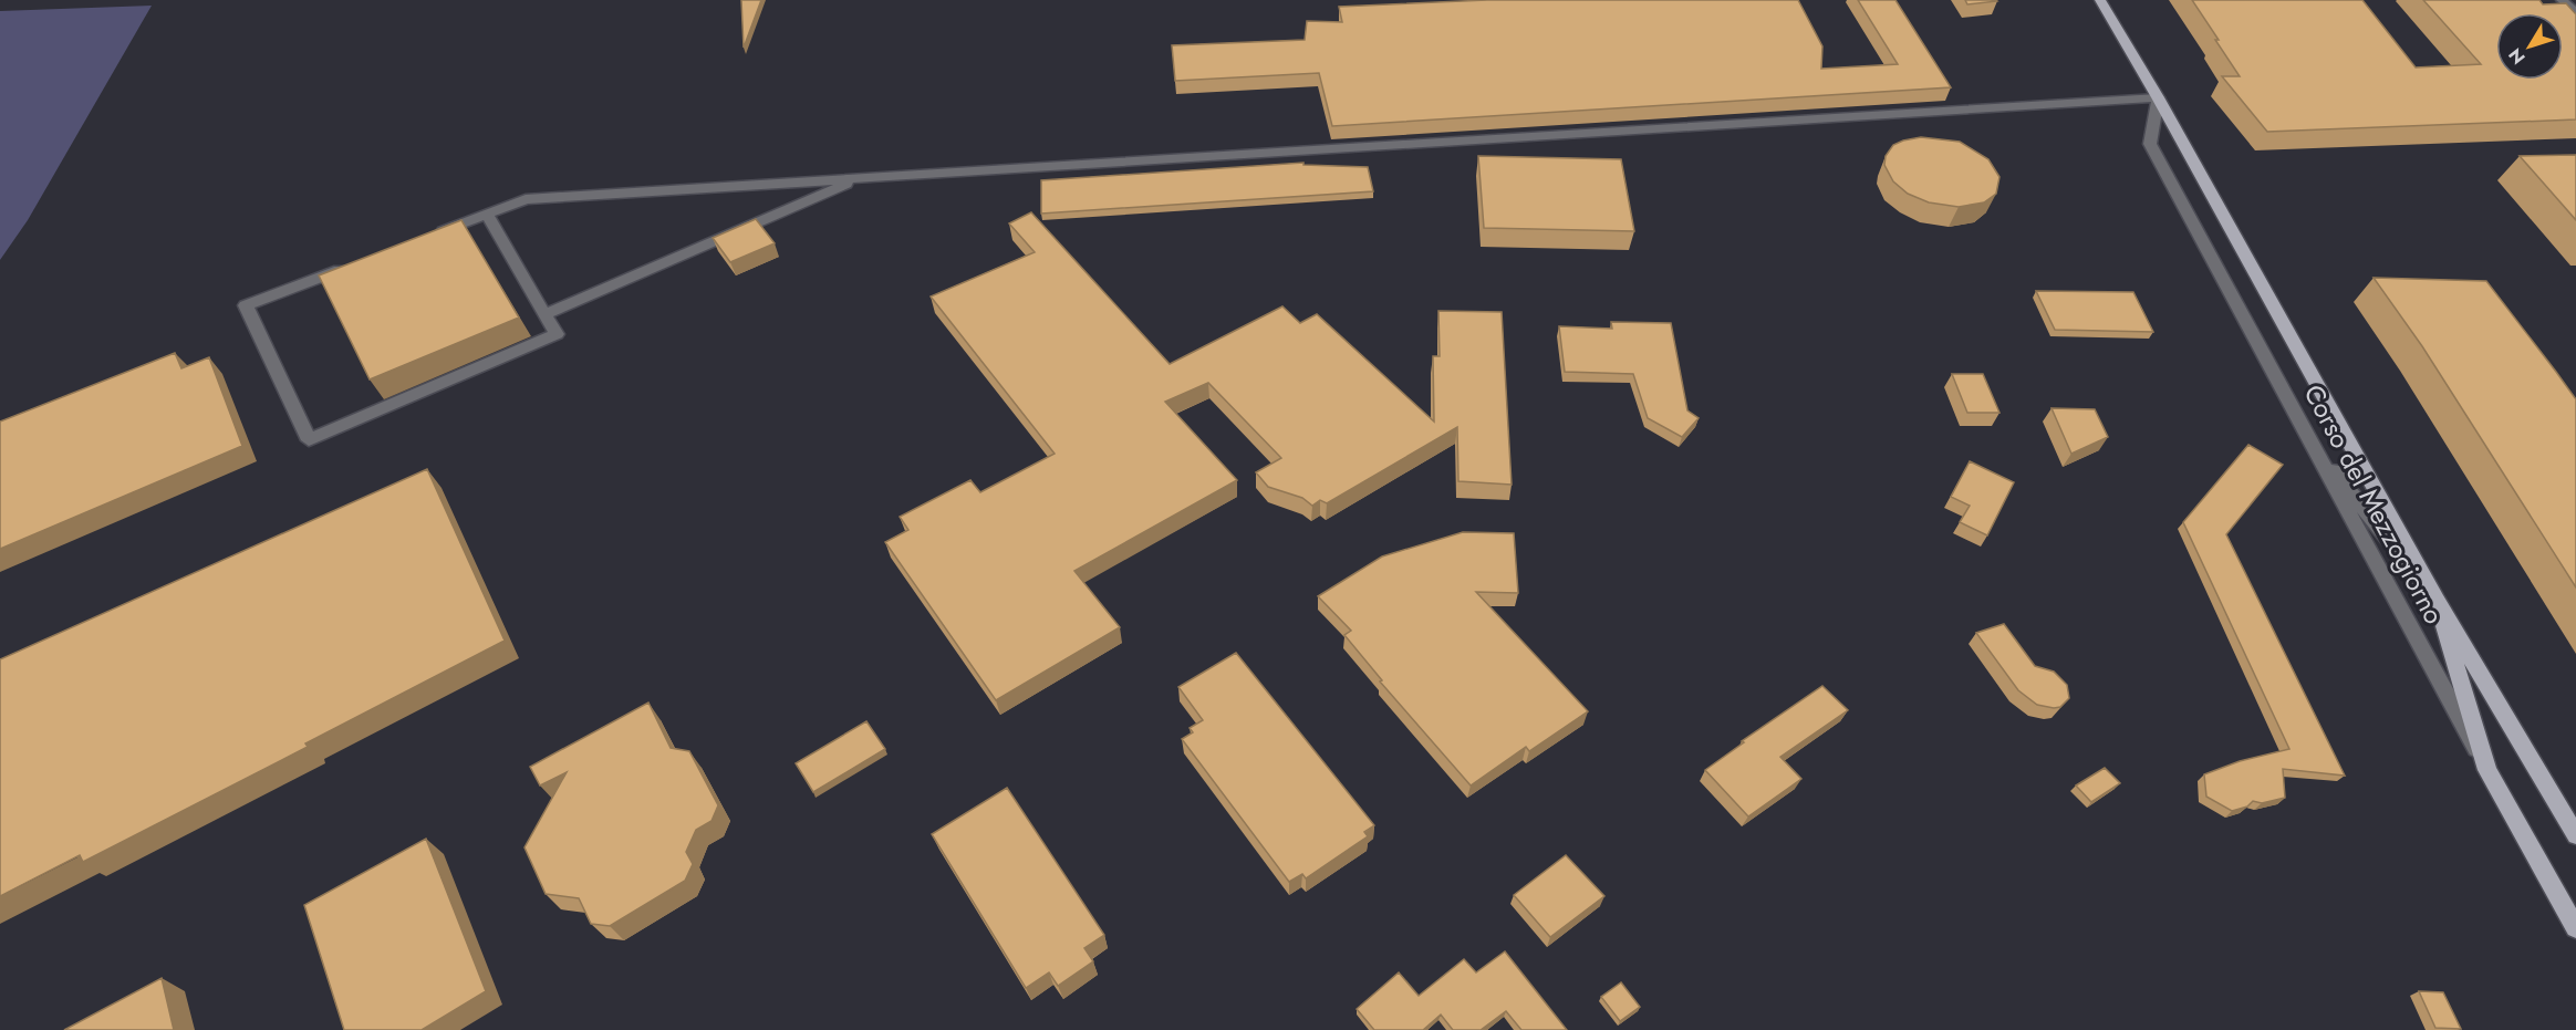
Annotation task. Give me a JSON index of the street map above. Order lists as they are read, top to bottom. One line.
{"streets":{"main road":["Corso del Mezzogiorno"]},"north":"bottom left"}
